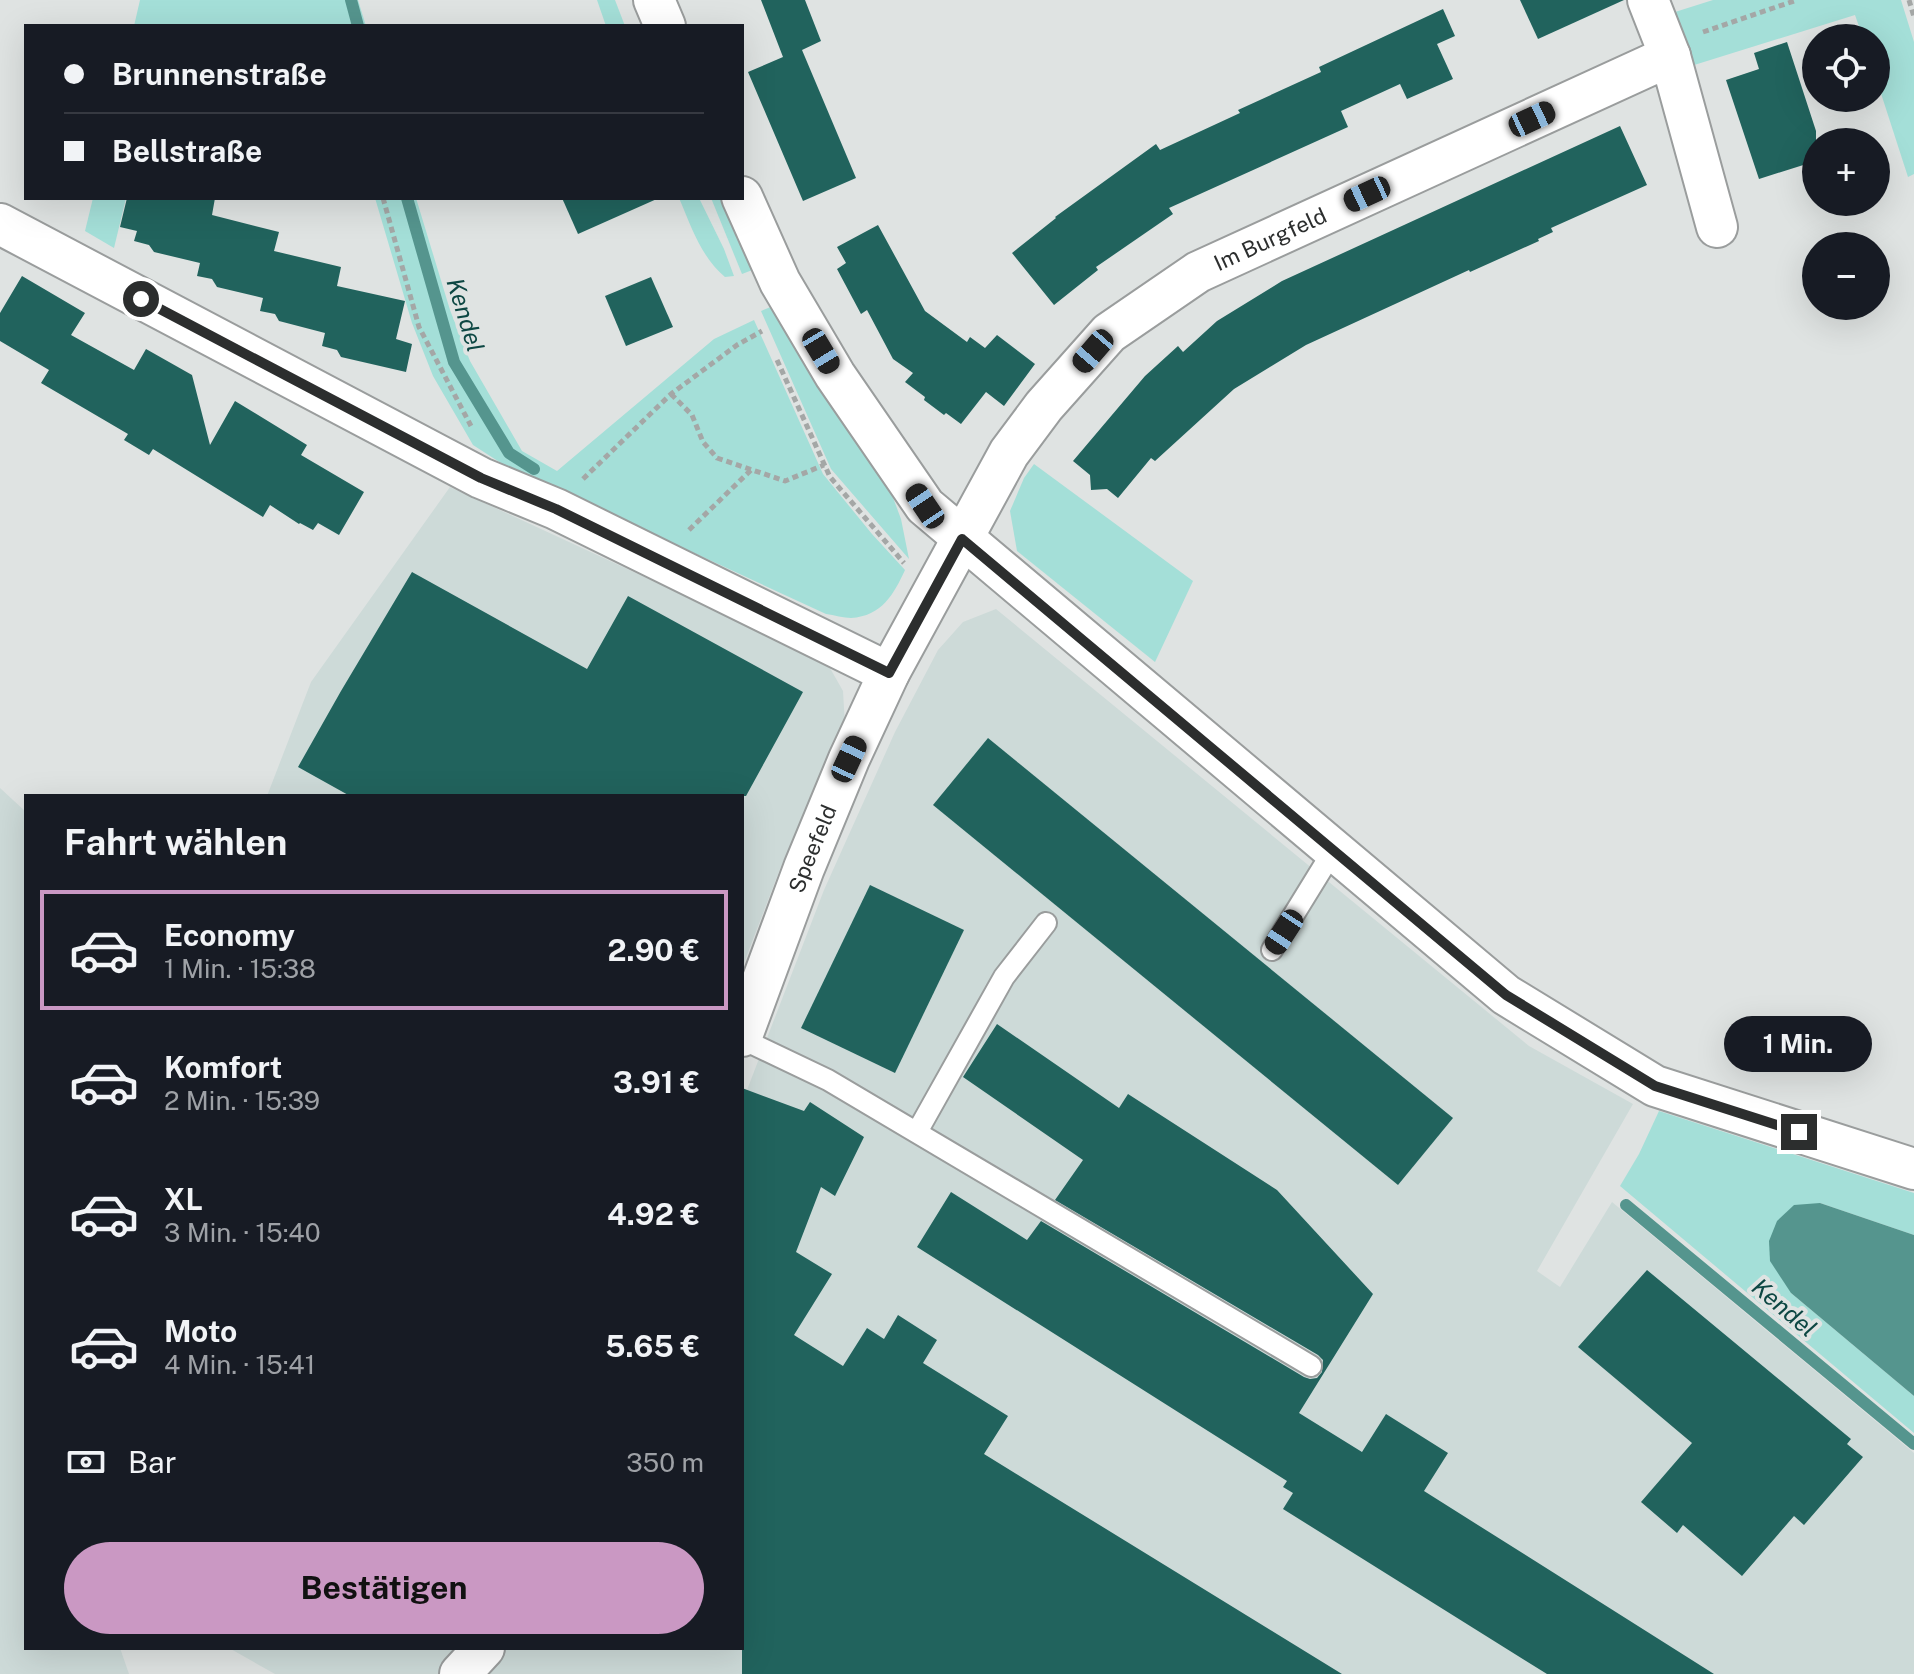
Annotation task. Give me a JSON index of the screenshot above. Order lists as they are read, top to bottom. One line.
{"streets":{"street":["Im Burgfeld","Speefeld"]},"crossings":[["Im Burgfeld","Speefeld"]],"water":["Kendel"],"page":{"map_buttons":["+","−"],"banner":["Brunnenstraße","Bellstraße"],"heading":"Fahrt wählen","list":[{"name":"Economy","note":"1 Min. · 15:38","value":"2.90 €"},{"name":"Komfort","note":"2 Min. · 15:39","value":"3.91 €"},{"name":"XL","note":"3 Min. · 15:40","value":"4.92 €"},{"name":"Moto","note":"4 Min. · 15:41","value":"5.65 €"}],"bubble":"1 Min.","pay":["Bar","350 m"],"buttons":"Bestätigen"}}
